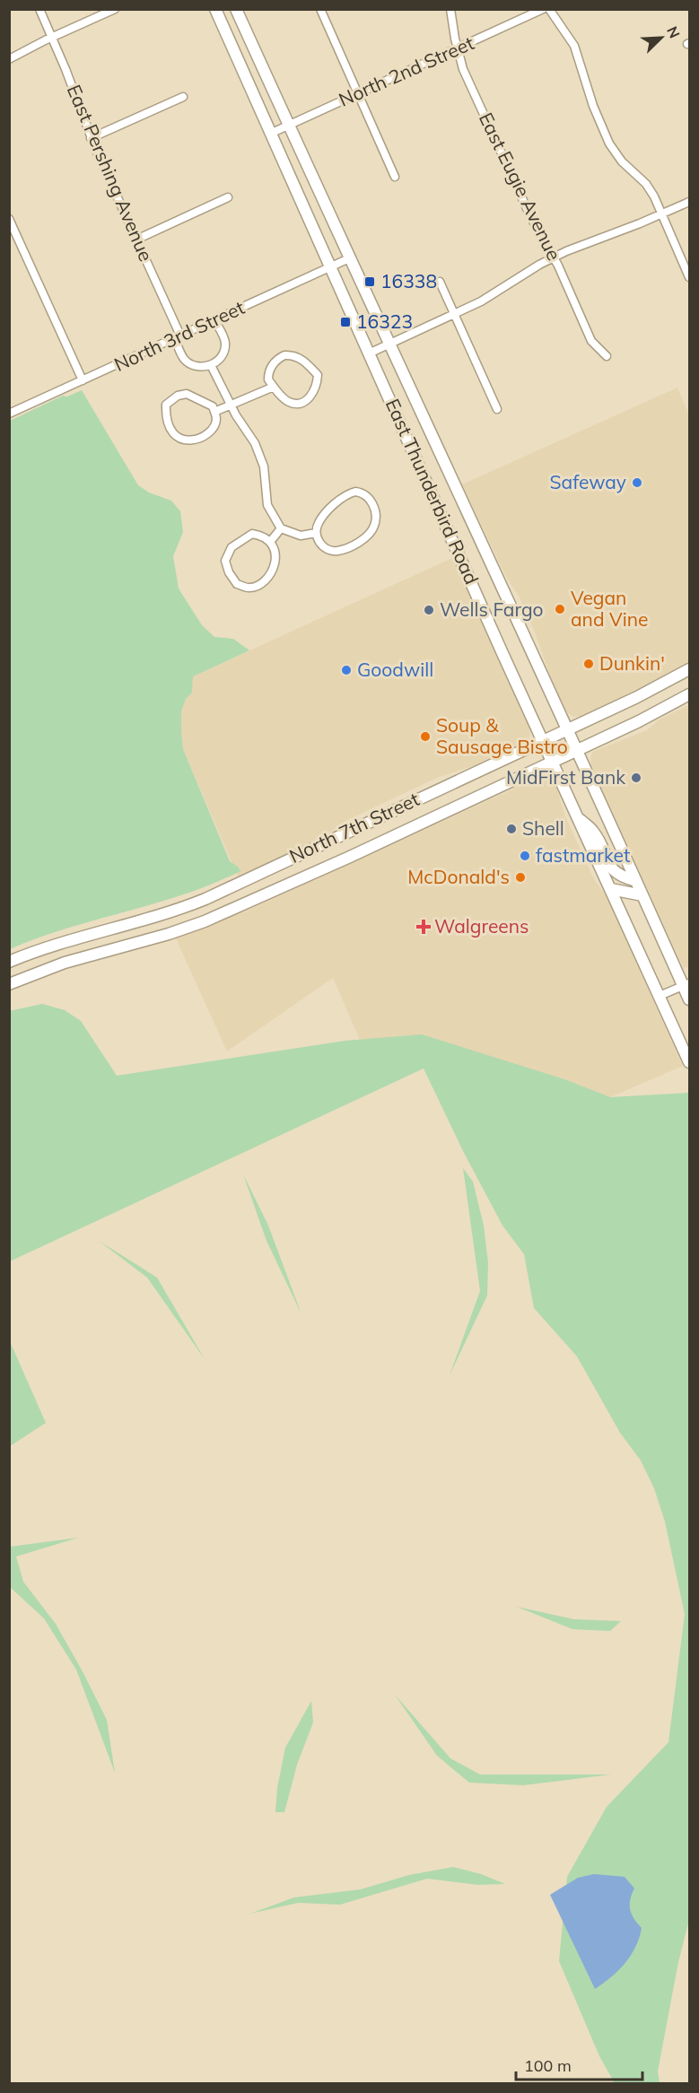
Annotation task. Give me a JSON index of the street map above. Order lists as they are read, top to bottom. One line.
{"streets":{"main road":["East Thunderbird Road","North 7th Street"],"street":["North 2nd Street","East Pershing Avenue","East Eugie Avenue","North 3rd Street"]},"crossings":[["North 2nd Street","East Eugie Avenue"],["North 2nd Street","East Thunderbird Road"],["East Pershing Avenue","North 3rd Street"],["North 3rd Street","East Thunderbird Road"],["East Thunderbird Road","North 7th Street"]],"places":{"transit":["16338","16323"],"other":["Safeway","Vegan and Vine","Wells Fargo","Dunkin'","Goodwill","Soup & Sausage Bistro","MidFirst Bank","Shell","fastmarket","McDonald's"],"health":["Walgreens"]},"scale_bar":"100 m","north":"top right"}
